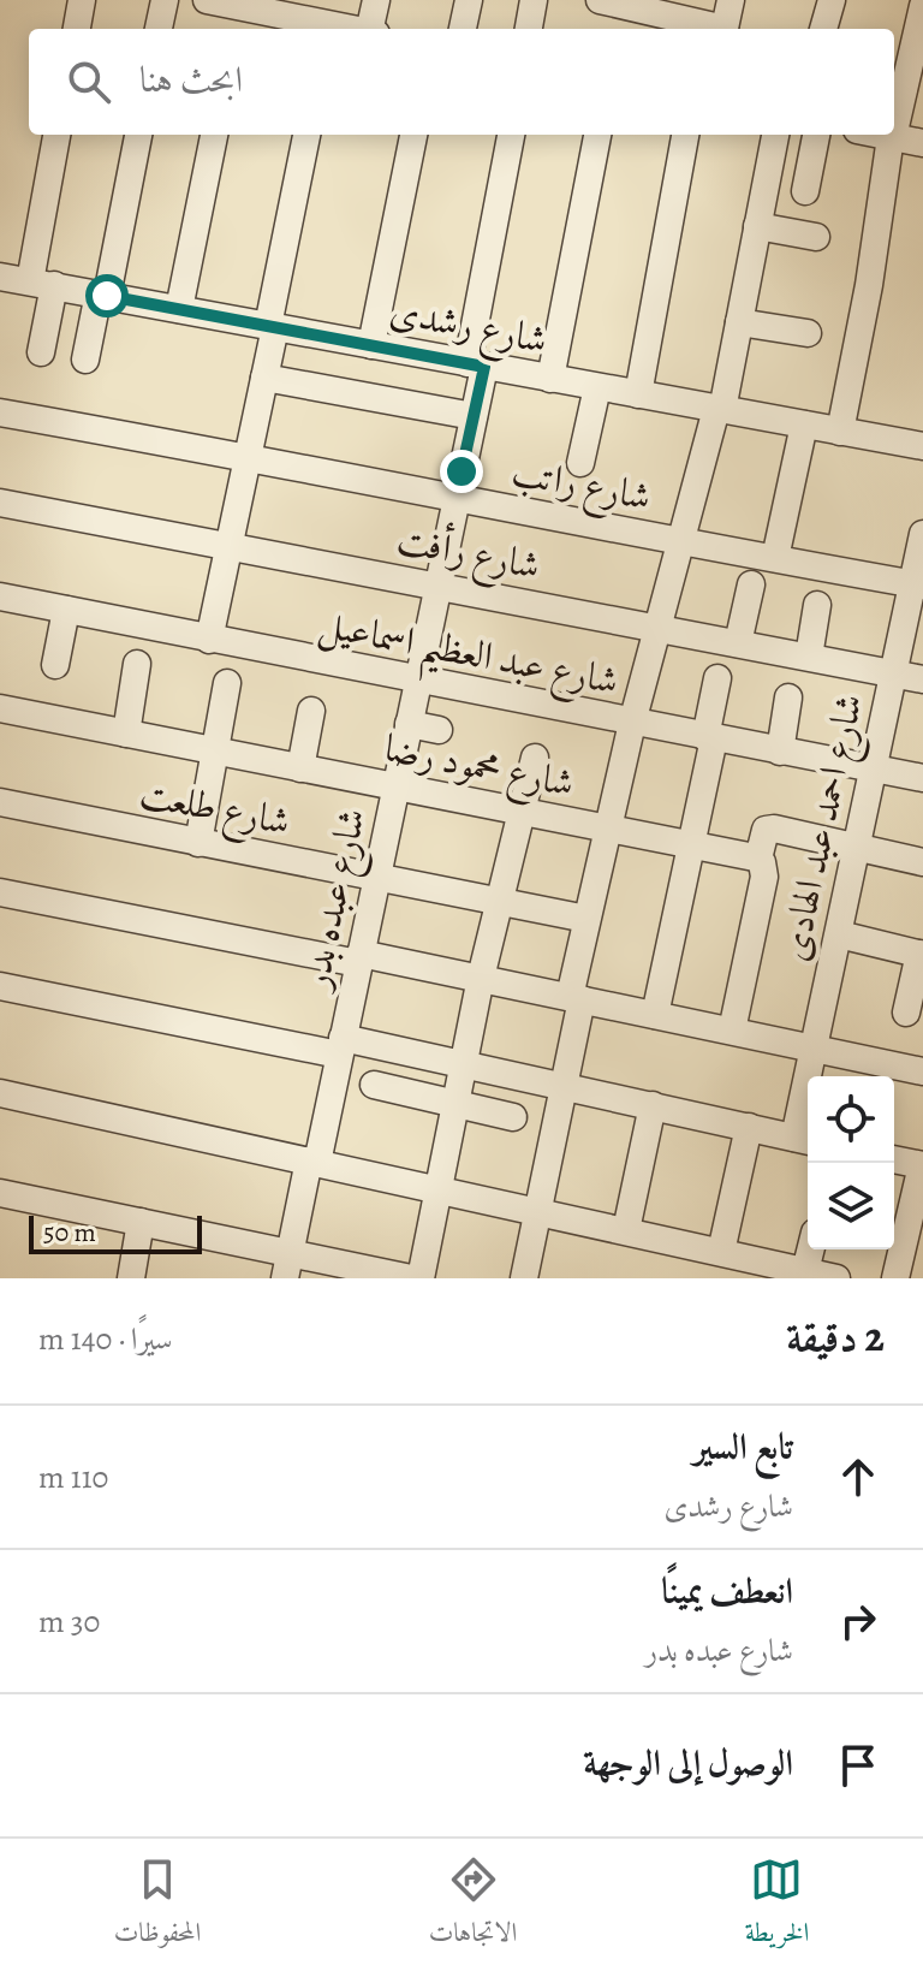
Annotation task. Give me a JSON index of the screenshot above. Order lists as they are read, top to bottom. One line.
{"streets":{"street":["شارع رشدى","شارع راتب","شارع رأفت","شارع عبد العظيم اسماعيل","شارع محمود رضا","شارع طلعت","شارع احمد عبد الهادى","شارع عبده بدر"]},"crossings":[["شارع رشدى","شارع عبده بدر"],["شارع راتب","شارع احمد عبد الهادى"],["شارع راتب","شارع عبده بدر"],["شارع رأفت","شارع احمد عبد الهادى"],["شارع رأفت","شارع عبده بدر"],["شارع عبد العظيم اسماعيل","شارع احمد عبد الهادى"],["شارع عبد العظيم اسماعيل","شارع عبده بدر"],["شارع محمود رضا","شارع عبده بدر"],["شارع طلعت","شارع عبده بدر"]],"scale_bar":"50 m","page":{"search":"ابحث هنا","scale":"50 m","heading":["2 دقيقة","سيرًا · 140 m"],"list":[["تابع السير","شارع رشدى","110 m"],["انعطف يمينًا","شارع عبده بدر","30 m"],"الوصول إلى الوجهة"],"nav":["الخريطة","الاتجاهات","المحفوظات"]}}
